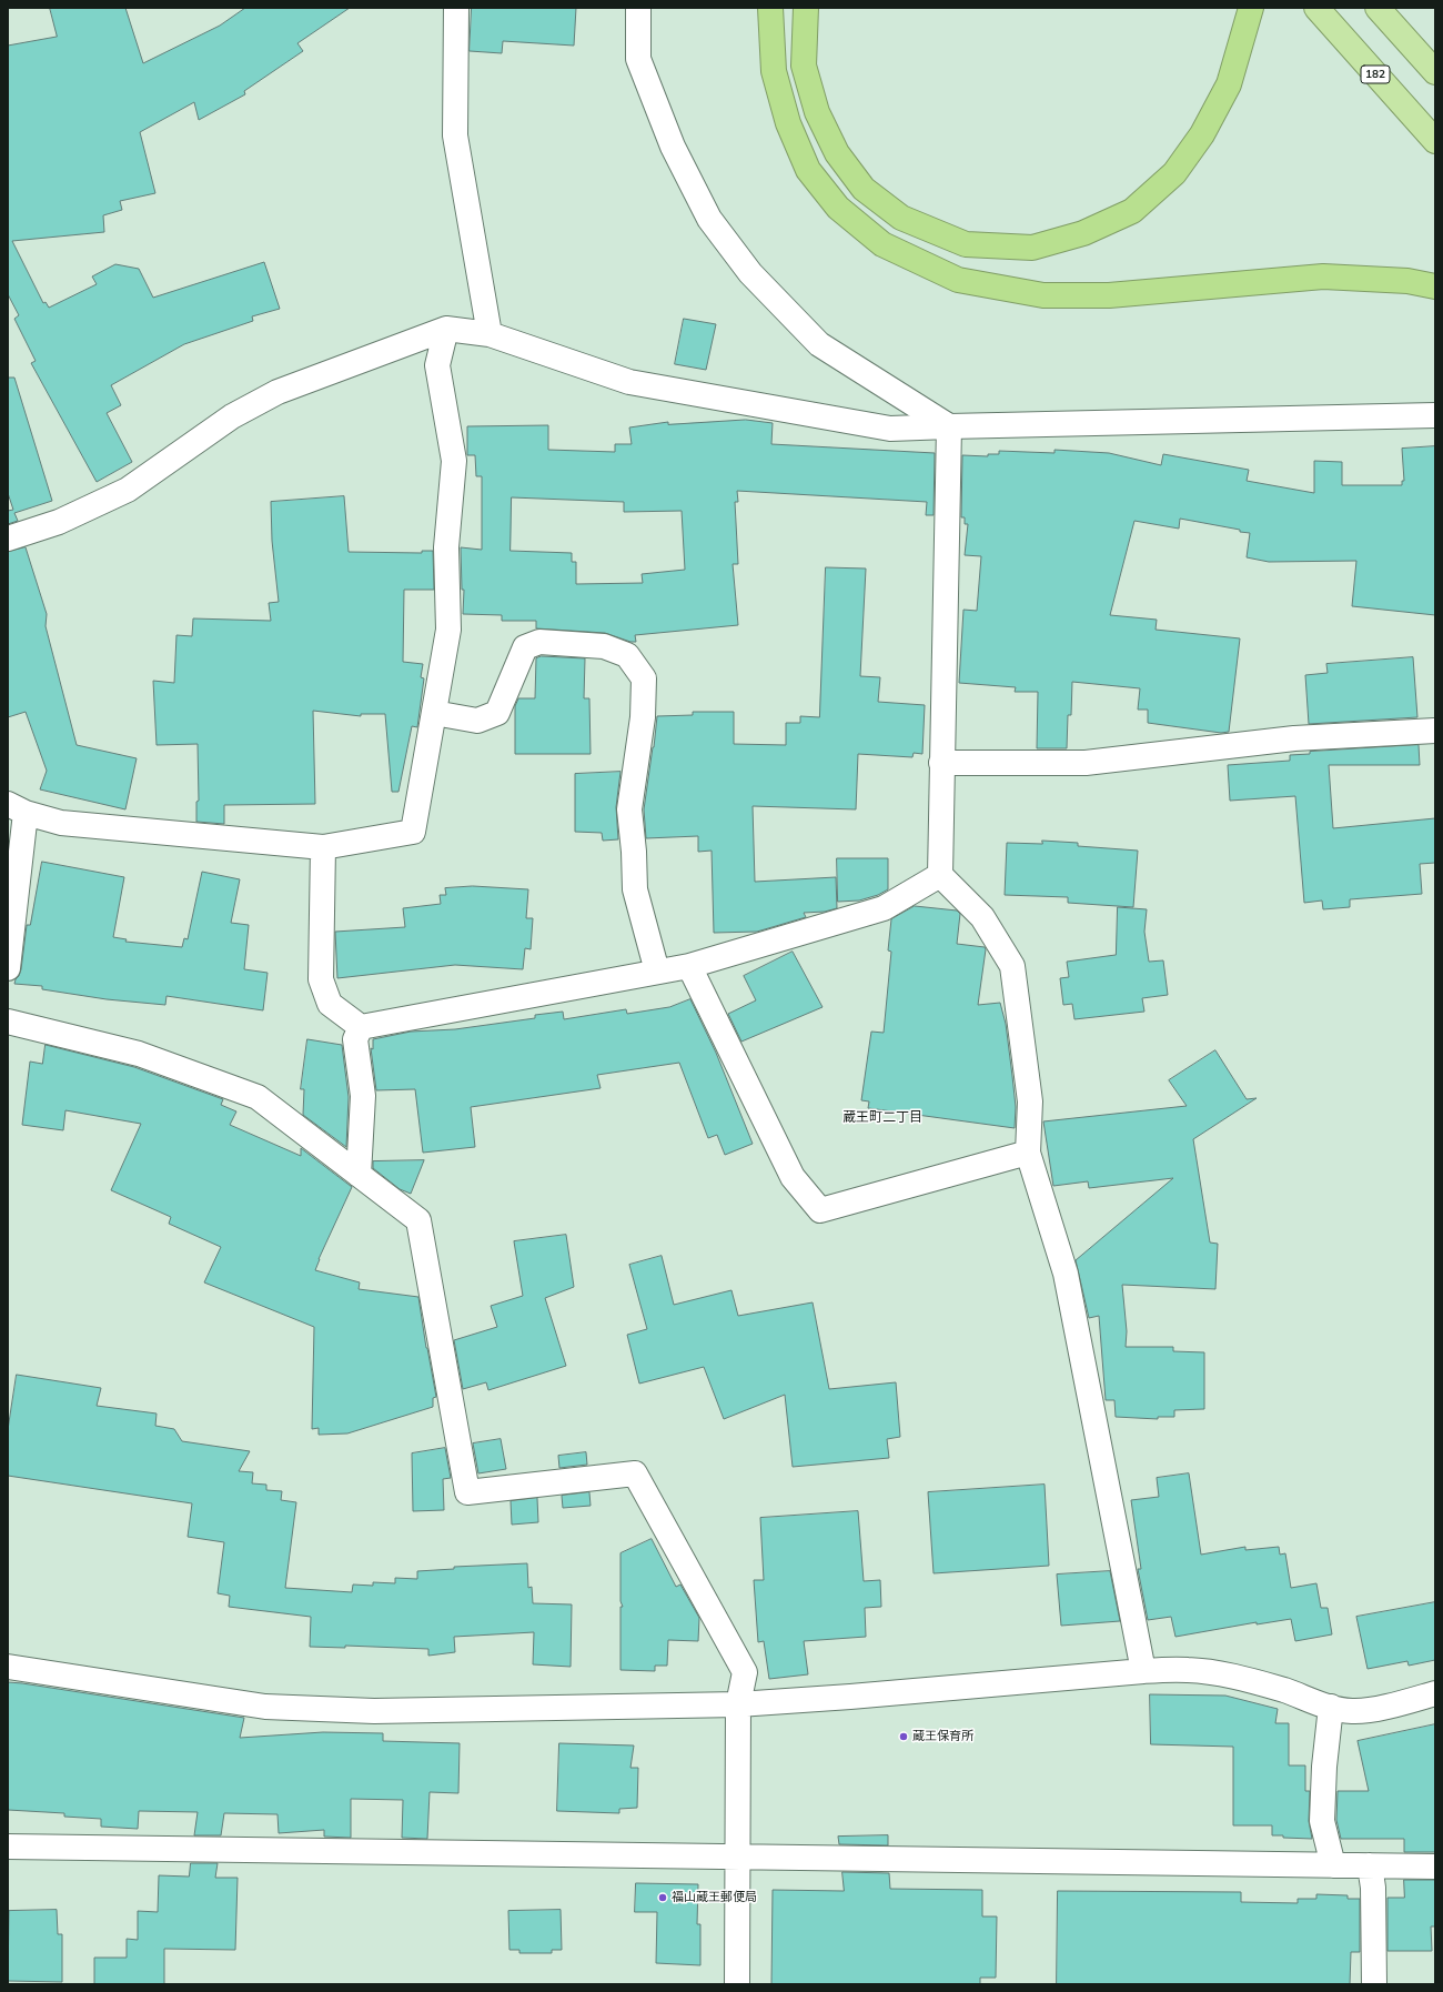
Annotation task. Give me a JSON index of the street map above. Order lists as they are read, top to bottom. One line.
{"streets":{"highway":["182"]},"districts":["蔵王町二丁目"],"places":["蔵王保育所","福山蔵王郵便局"]}
